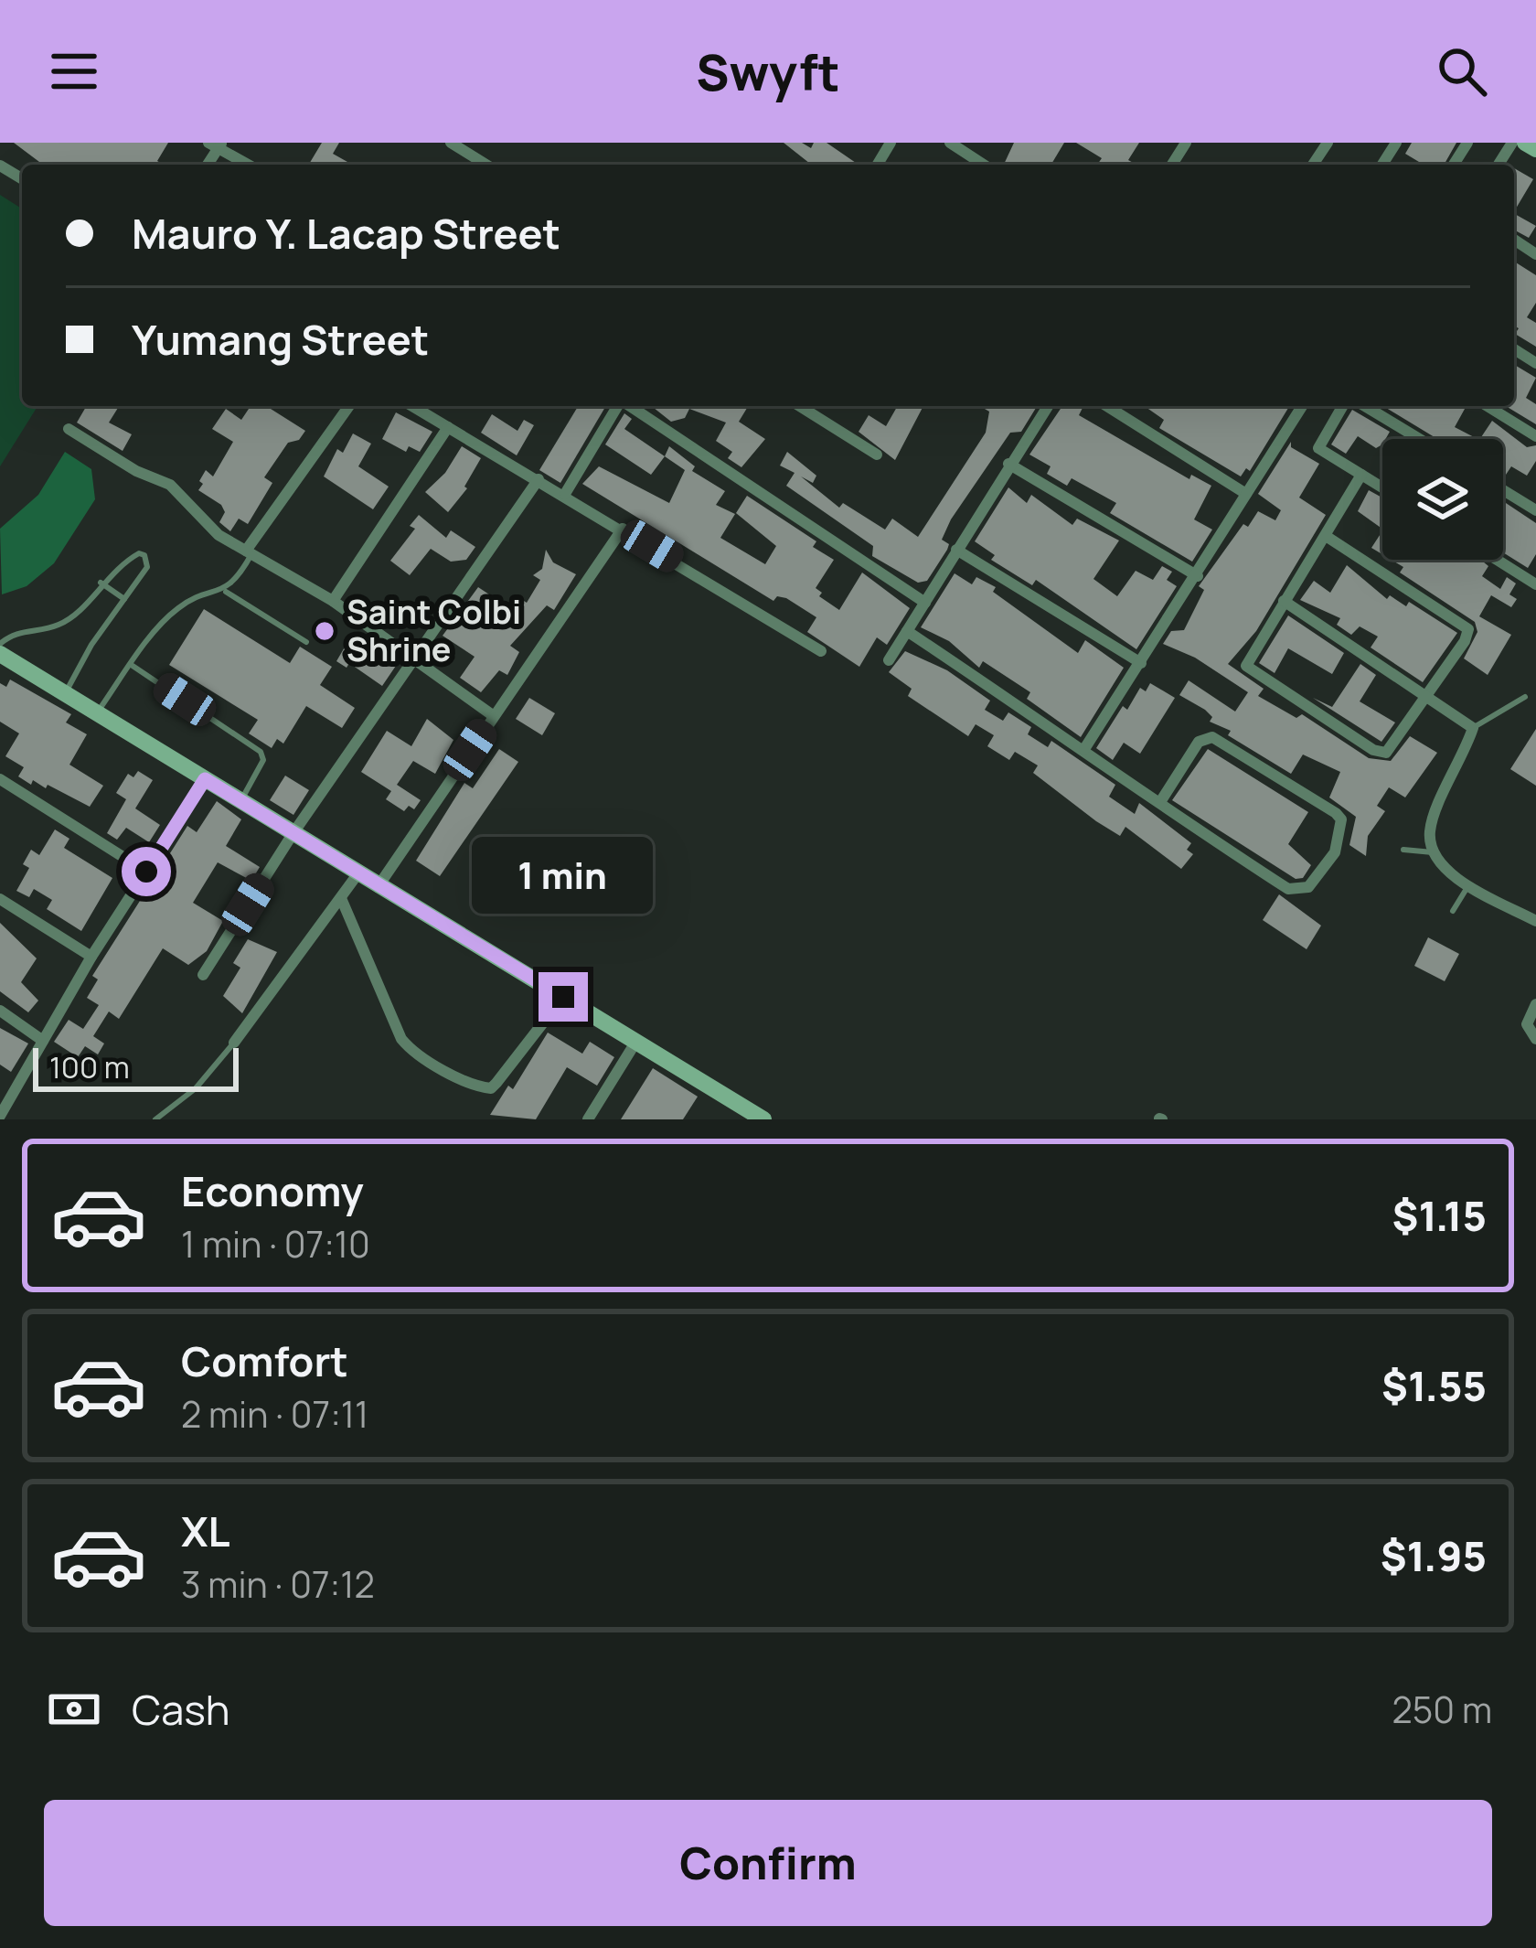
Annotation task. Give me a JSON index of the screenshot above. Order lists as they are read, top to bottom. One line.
{"places":["Saint Colbi Shrine"],"scale_bar":"100 m","page":{"header":"Swyft","banner":["Mauro Y. Lacap Street","Yumang Street"],"bubble":"1 min","scale":"100 m","list":[{"name":"Economy","note":"1 min · 07:10","value":"$1.15"},{"name":"Comfort","note":"2 min · 07:11","value":"$1.55"},{"name":"XL","note":"3 min · 07:12","value":"$1.95"}],"pay":["Cash","250 m"],"buttons":"Confirm"}}
